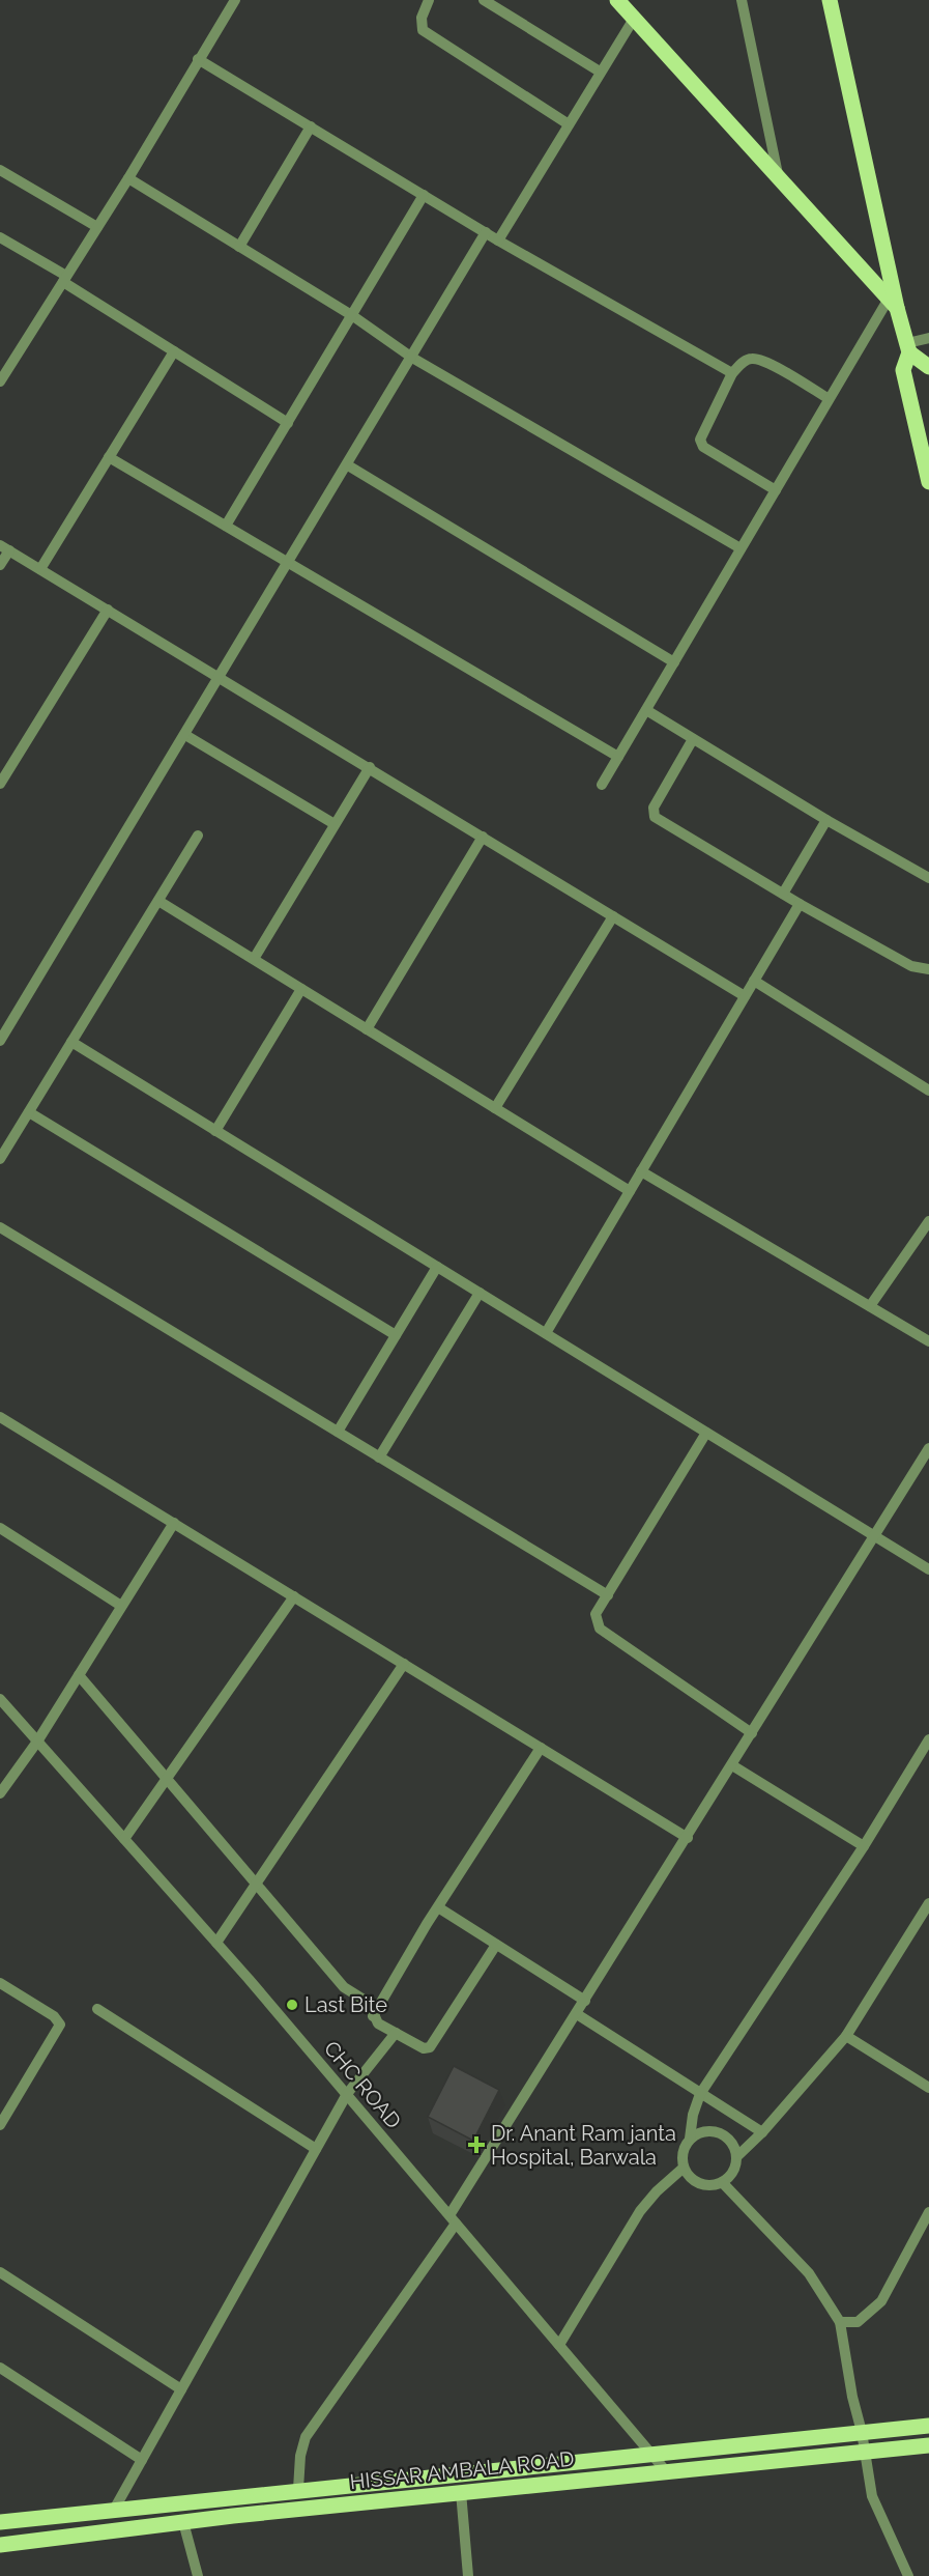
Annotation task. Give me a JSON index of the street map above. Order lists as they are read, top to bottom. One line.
{"streets":{"main road":["HISSAR AMBALA ROAD"],"street":["CHC ROAD"]},"crossings":[["CHC ROAD","HISSAR AMBALA ROAD"]],"places":{"other":["Last Bite"],"health":["Dr. Anant Ram janta Hospital, Barwala"]}}
